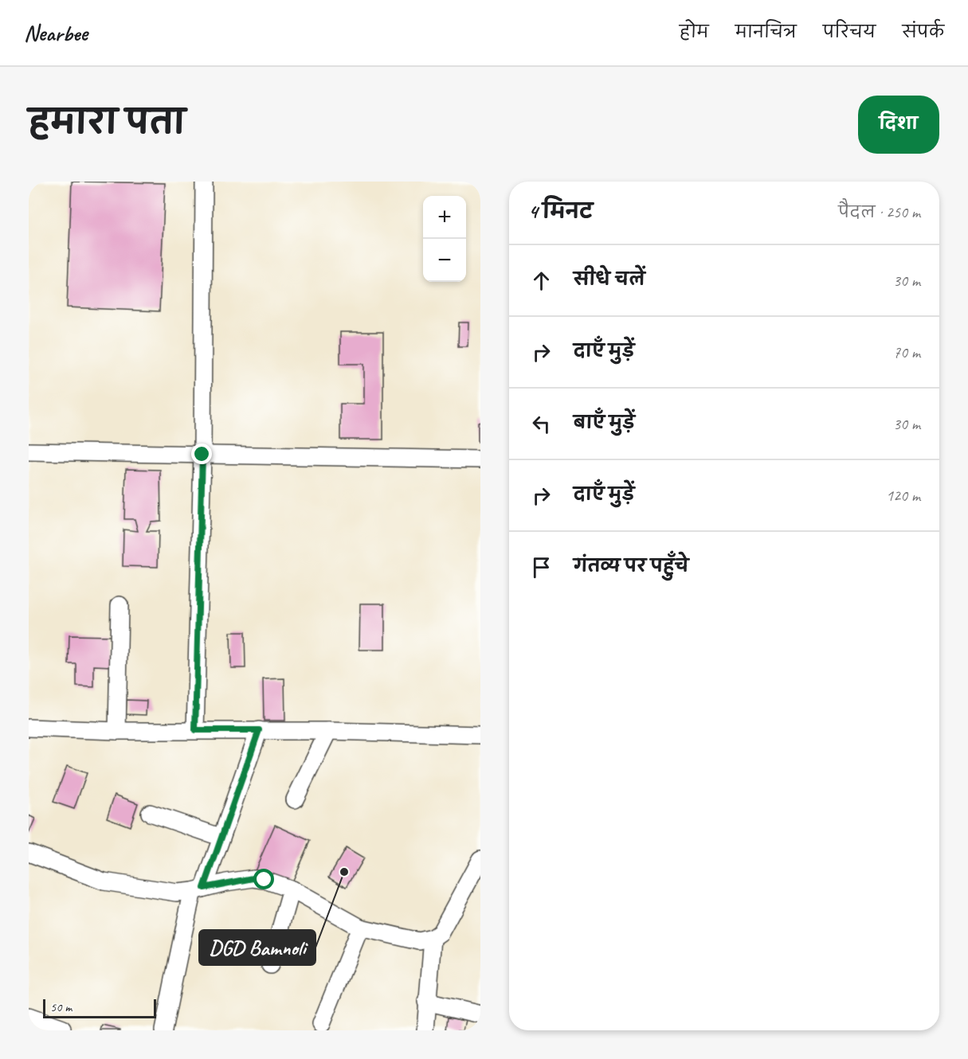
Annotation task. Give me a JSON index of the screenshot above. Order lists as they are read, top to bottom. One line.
{"places":["DGD Bamnoli"],"scale_bar":"50 m","page":{"header":"Nearbee","nav":["होम","मानचित्र","परिचय","संपर्क"],"title":"हमारा पता","buttons":"दिशा","heading":["4 मिनट","पैदल · 250 m"],"map_buttons":["+","−"],"list":[["सीधे चलें","30 m"],["दाएँ मुड़ें","70 m"],["बाएँ मुड़ें","30 m"],["दाएँ मुड़ें","120 m"],"गंतव्य पर पहुँचे"],"scale":"50 m"}}
